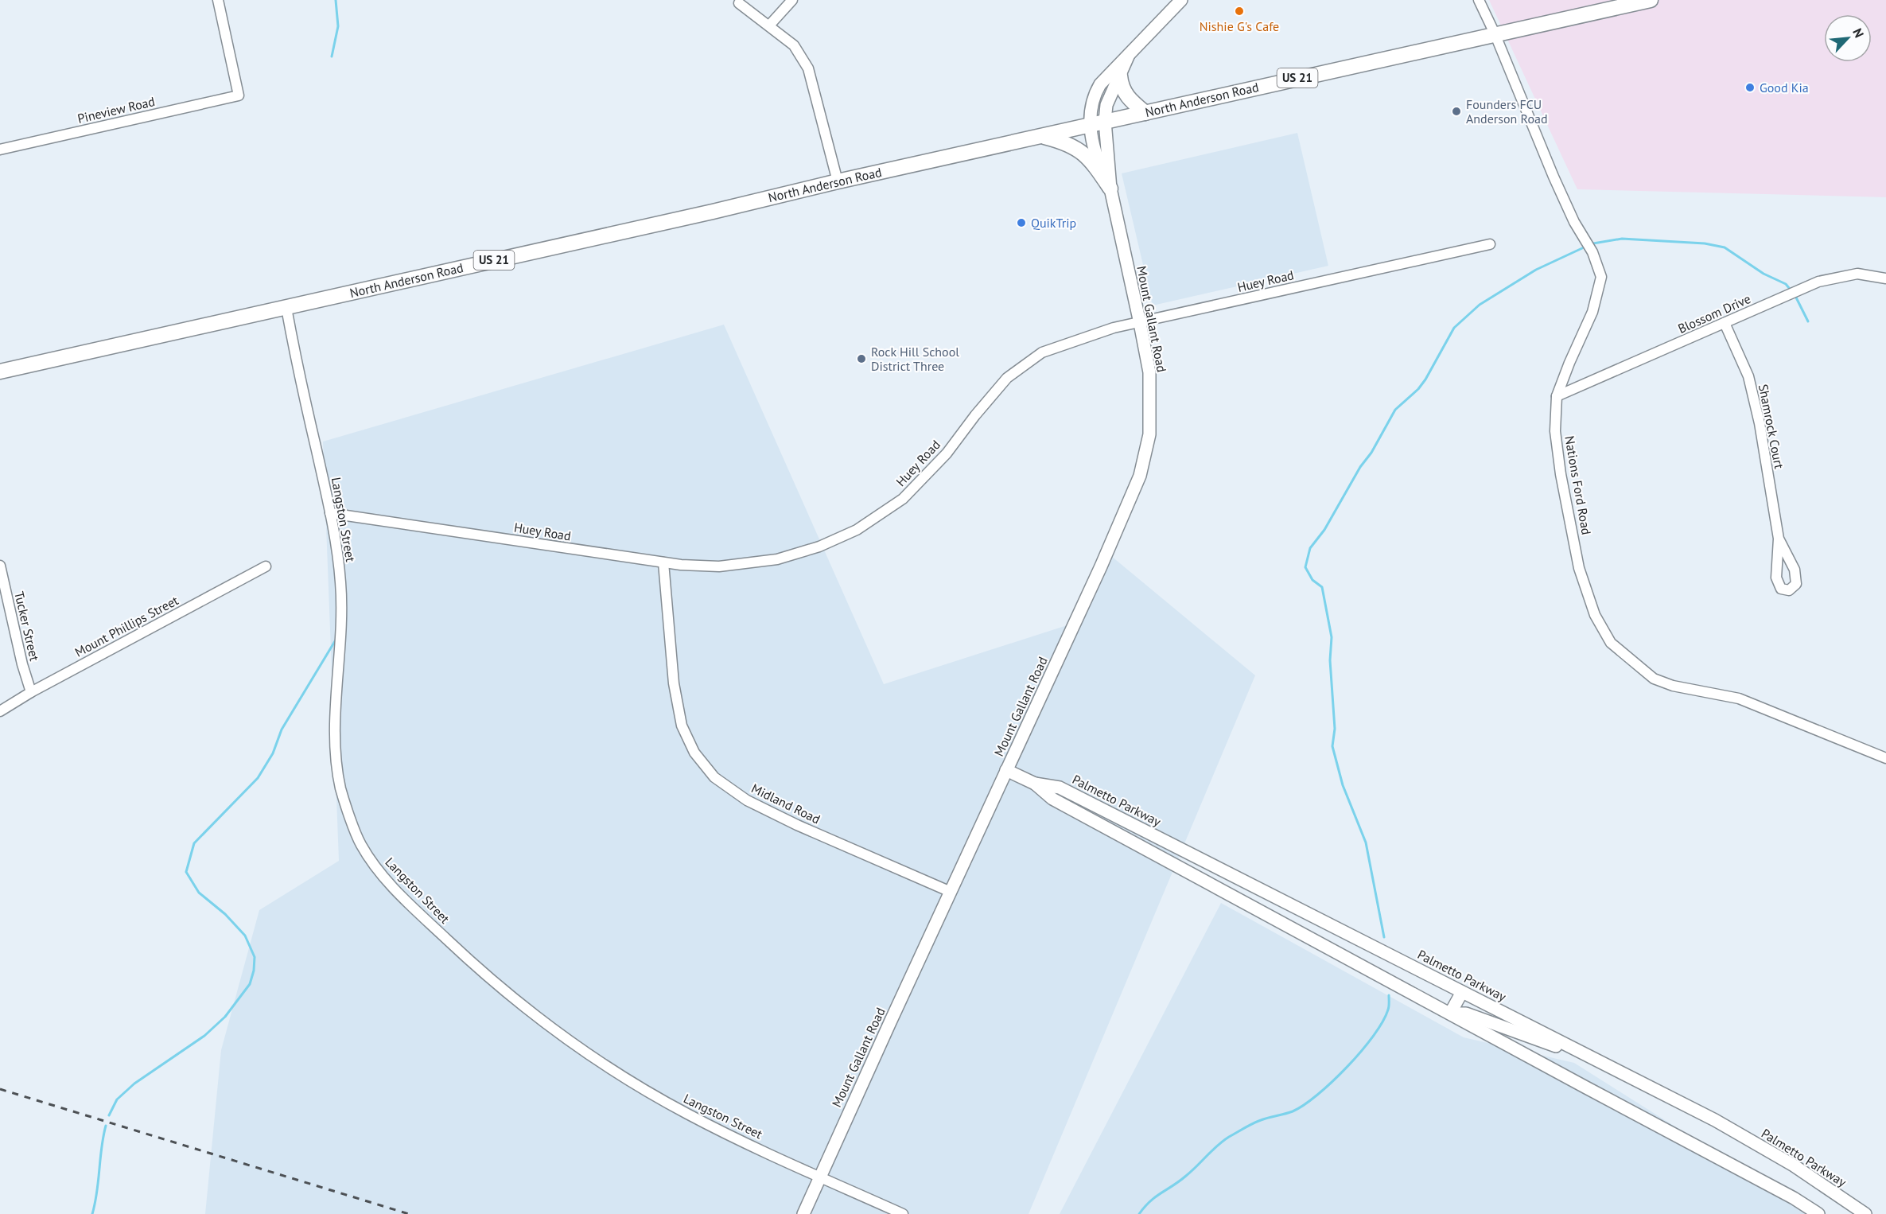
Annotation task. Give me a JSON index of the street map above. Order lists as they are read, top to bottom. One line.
{"streets":{"main road":["US 21","North Anderson Road"],"street":["Pineview Road","Huey Road","Blossom Drive","Mount Gallant Road","Shamrock Court","Nations Ford Road","Langston Street","Tucker Street","Mount Phillips Street","Palmetto Parkway","Midland Road"]},"crossings":[["North Anderson Road","Mount Gallant Road"],["North Anderson Road","Nations Ford Road"],["North Anderson Road","Langston Street"],["Huey Road","Mount Gallant Road"],["Huey Road","Langston Street"],["Huey Road","Midland Road"],["Blossom Drive","Shamrock Court"],["Blossom Drive","Nations Ford Road"],["Mount Gallant Road","Langston Street"],["Mount Gallant Road","Palmetto Parkway"],["Mount Gallant Road","Midland Road"],["Tucker Street","Mount Phillips Street"]],"places":["Nishie G's Cafe","Good Kia","Founders FCU Anderson Road","QuikTrip","Rock Hill School District Three"],"north":"top right"}
